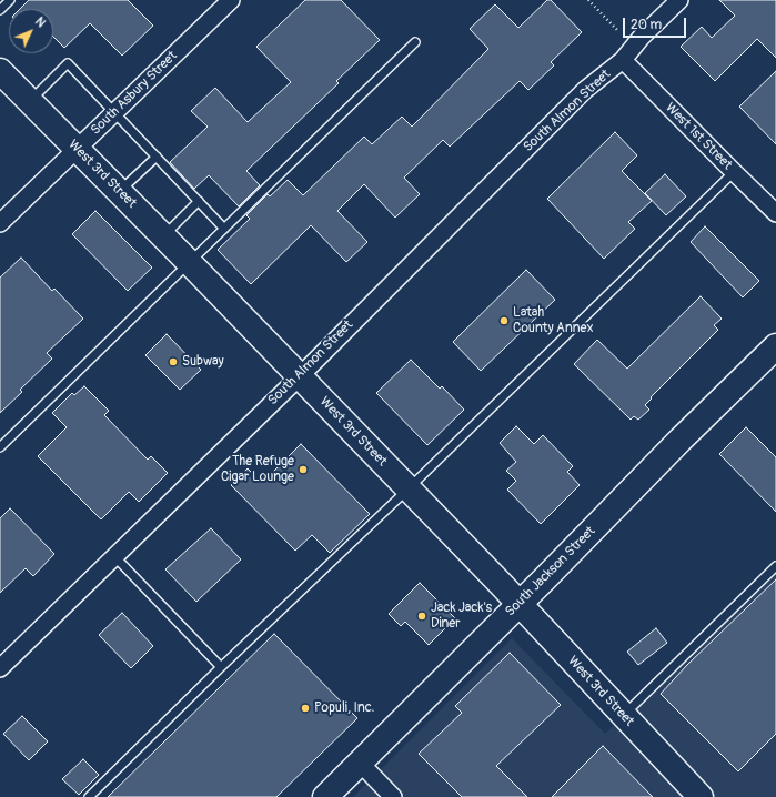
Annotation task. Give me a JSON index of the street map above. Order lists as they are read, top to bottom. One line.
{"streets":{"main road":["West 3rd Street","South Jackson Street"],"street":["South Asbury Street","South Almon Street","West 1st Street"]},"crossings":[["South Asbury Street","West 3rd Street"],["South Almon Street","West 1st Street"],["South Almon Street","West 3rd Street"],["West 3rd Street","South Jackson Street"]],"places":["Latah County Annex","Subway","The Refuge Cigar Lounge","Jack Jack's Diner","Populi, Inc."],"scale_bar":"20 m","north":"top right"}
